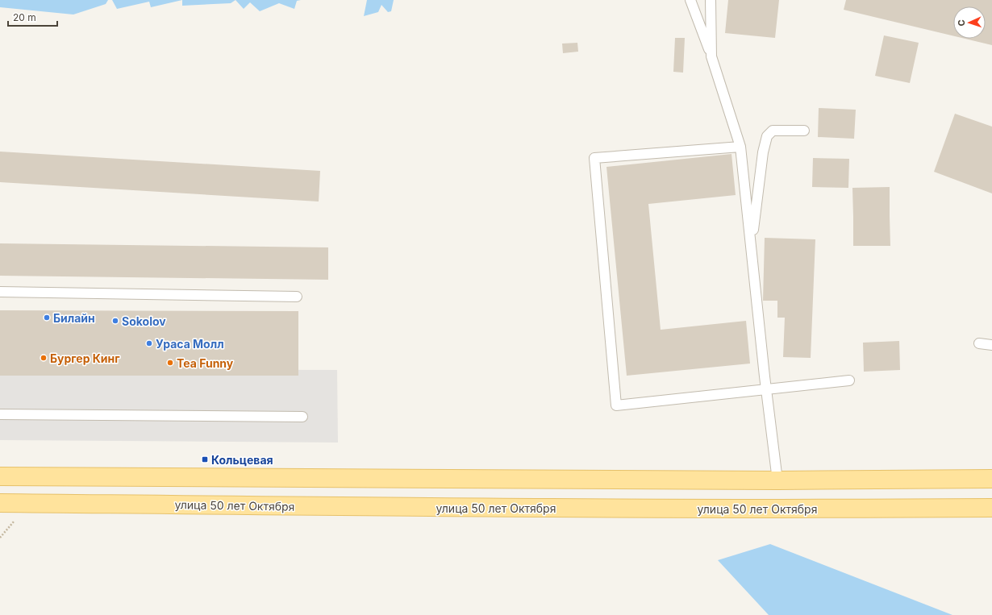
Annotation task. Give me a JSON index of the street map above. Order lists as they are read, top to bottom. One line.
{"streets":{"main road":["улица 50 лет Октября"]},"places":{"other":["Билайн","Sokolov","Ураса Молл","Бургер Кинг","Tea Funny"],"transit":["Кольцевая"]},"scale_bar":"20 m","north":"left"}
